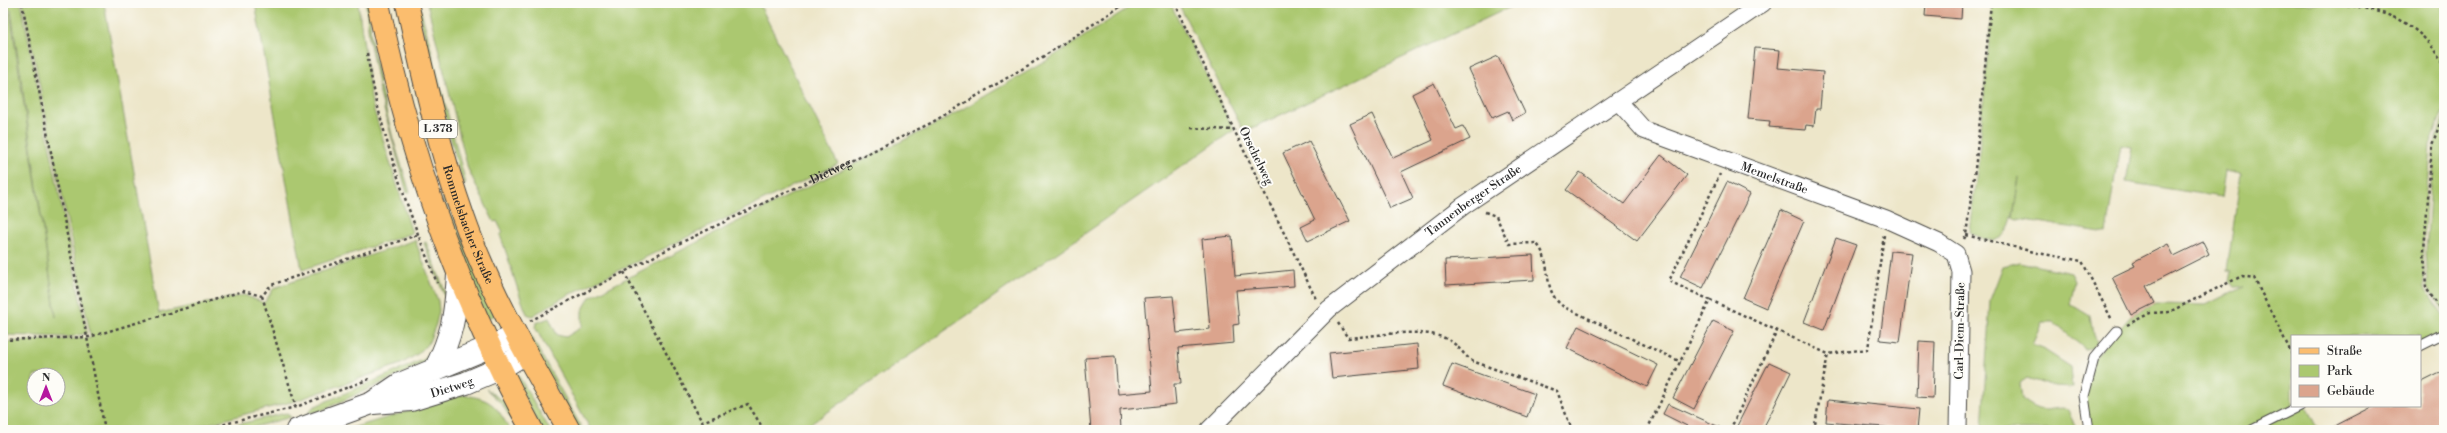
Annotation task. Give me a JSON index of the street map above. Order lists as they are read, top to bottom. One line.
{"streets":{"main road":["L 378","Rommelsbacher Straße"],"street":["Dietweg","Memelstraße","Tannenberger Straße","Carl-Diem-Straße"],"path":["Orschelweg"]},"crossings":[["L 378","Dietweg"],["Orschelweg","Tannenberger Straße"],["Dietweg","Rommelsbacher Straße"],["Memelstraße","Tannenberger Straße"],["Memelstraße","Carl-Diem-Straße"]],"legend":["Straße","Park","Gebäude"],"north":"top"}
